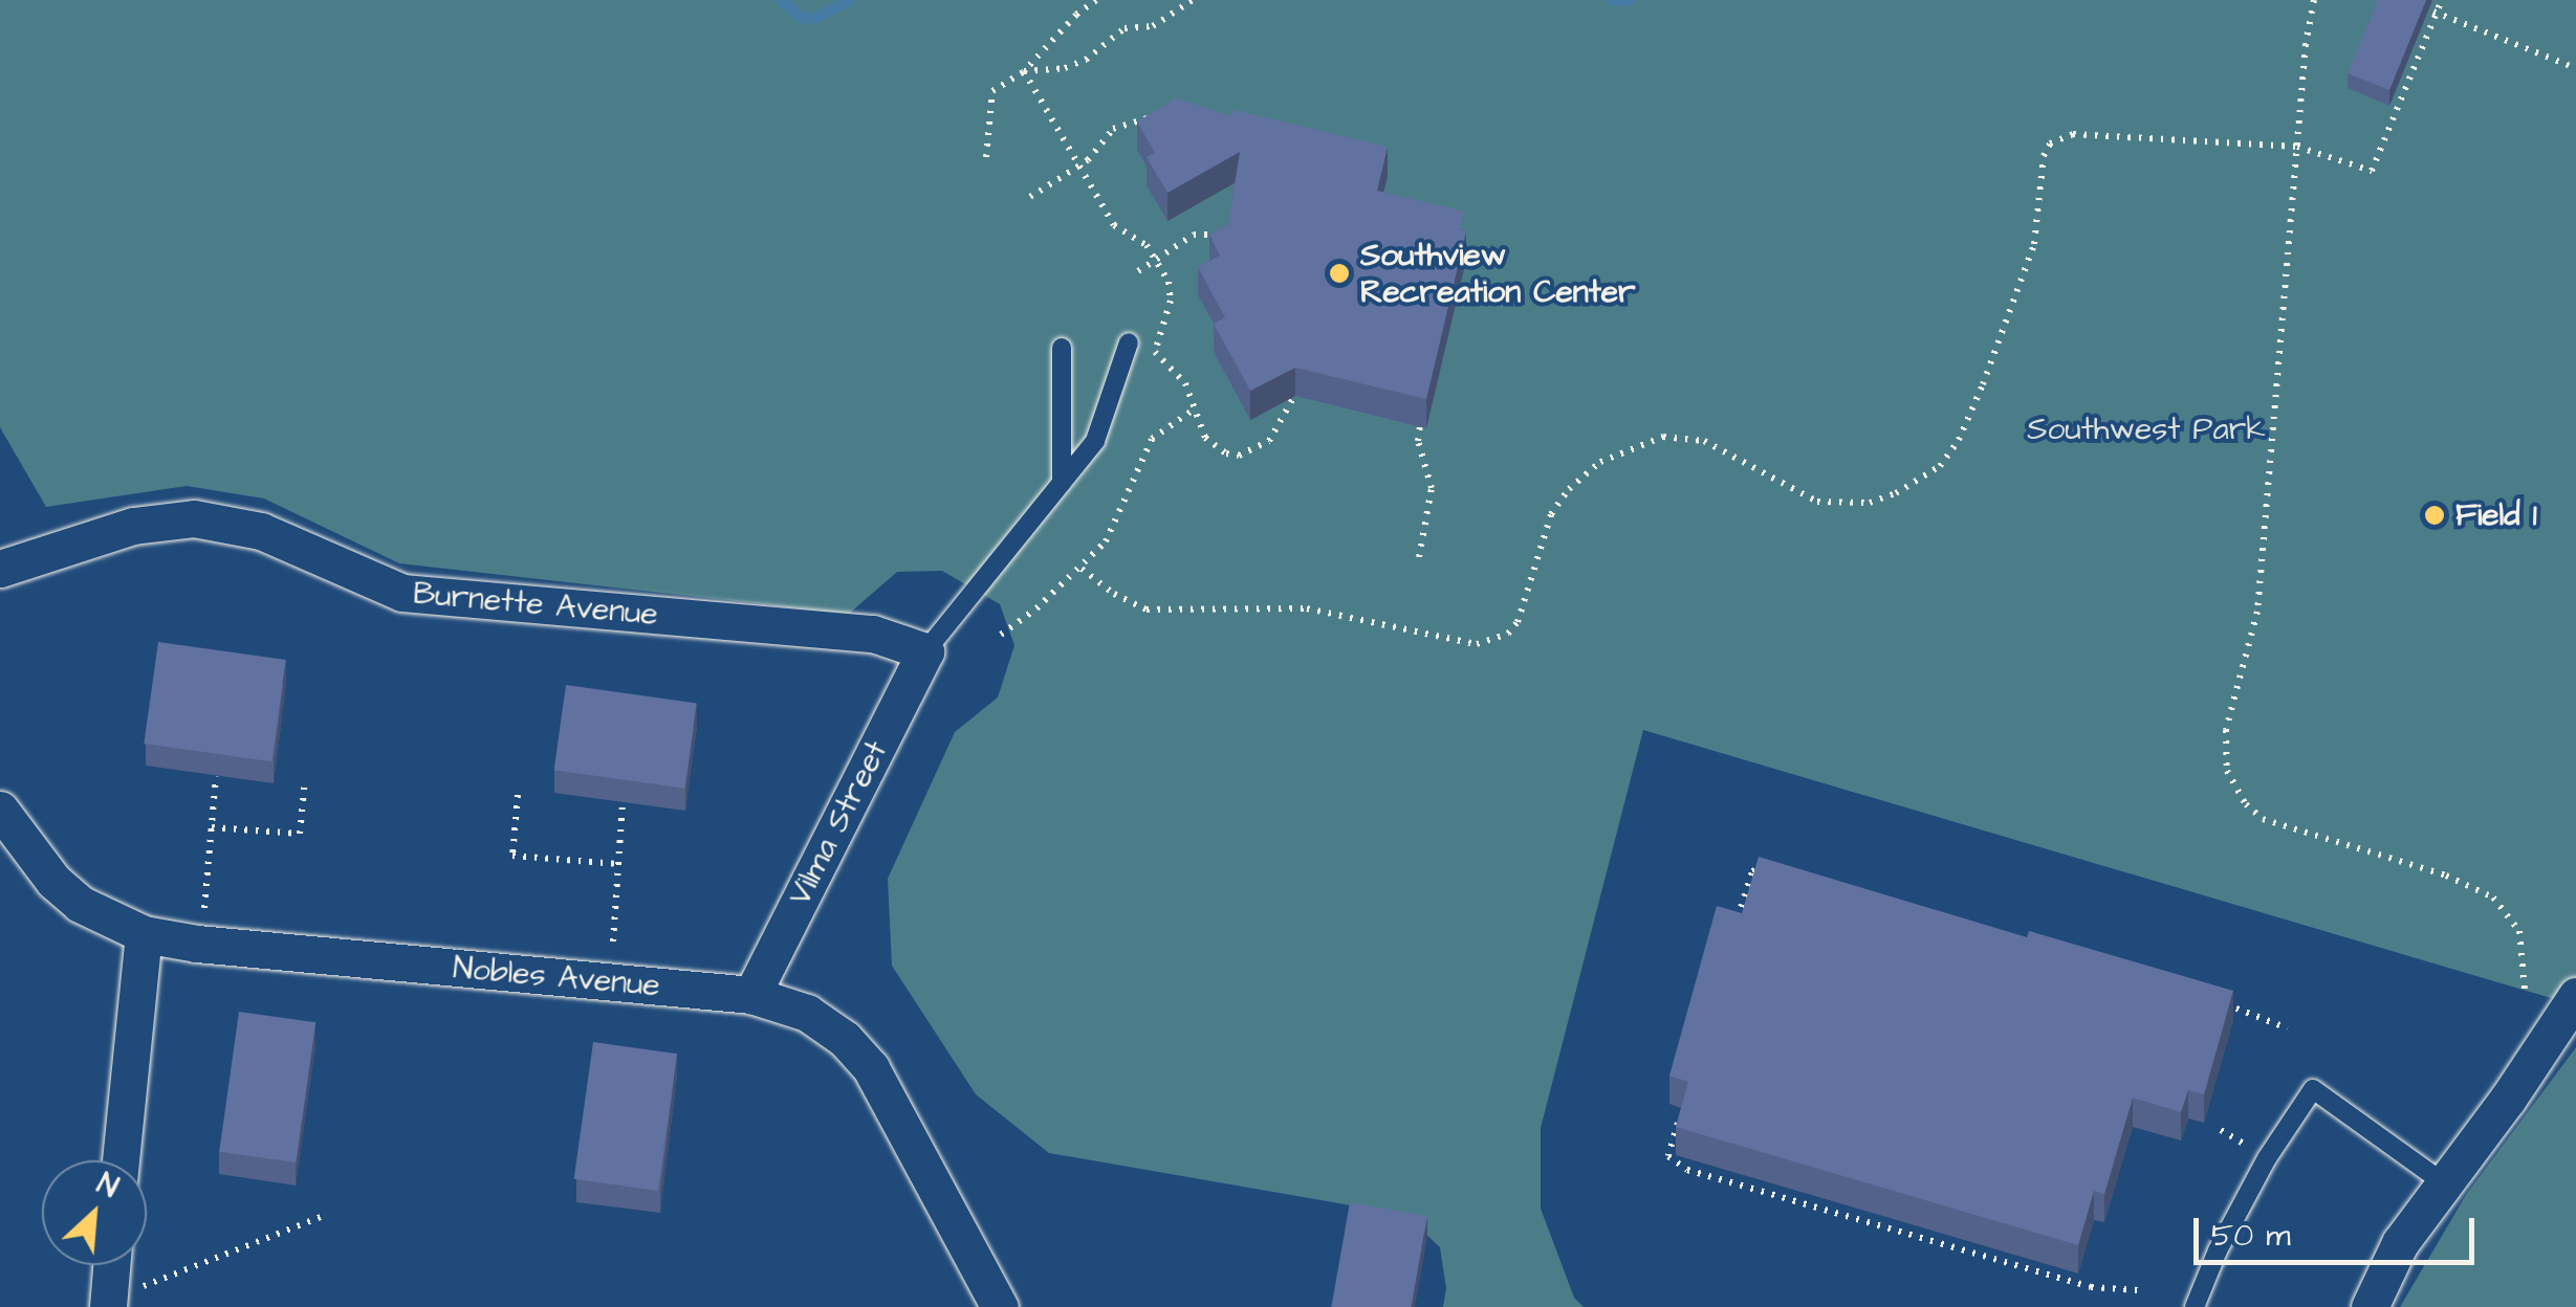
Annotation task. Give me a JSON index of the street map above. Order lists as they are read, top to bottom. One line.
{"streets":{"street":["Burnette Avenue","Vilma Street","Nobles Avenue"]},"crossings":[["Burnette Avenue","Vilma Street"],["Vilma Street","Nobles Avenue"]],"parks":["Southwest Park"],"places":["Southview Recreation Center","Field 1"],"scale_bar":"50 m","north":"top right"}
